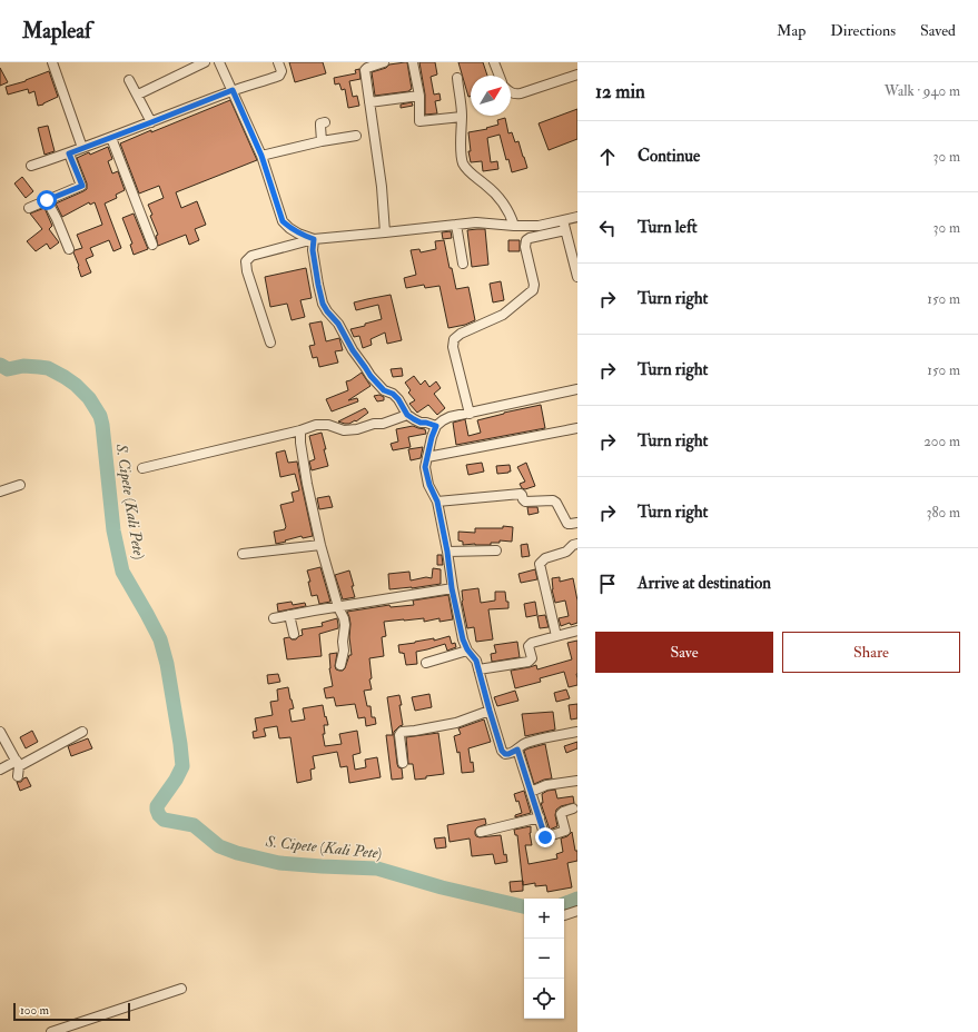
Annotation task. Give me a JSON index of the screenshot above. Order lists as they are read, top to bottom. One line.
{"water":["S. Cipete (Kali Pete)"],"scale_bar":"100 m","north":"top right","page":{"header":"Mapleaf","nav":["Map","Directions","Saved"],"heading":["12 min","Walk · 940 m"],"list":[["Continue","30 m"],["Turn left","30 m"],["Turn right","150 m"],["Turn right","150 m"],["Turn right","200 m"],["Turn right","380 m"],"Arrive at destination"],"buttons":["Save","Share"],"map_buttons":["+","−"],"scale":"100 m"}}
